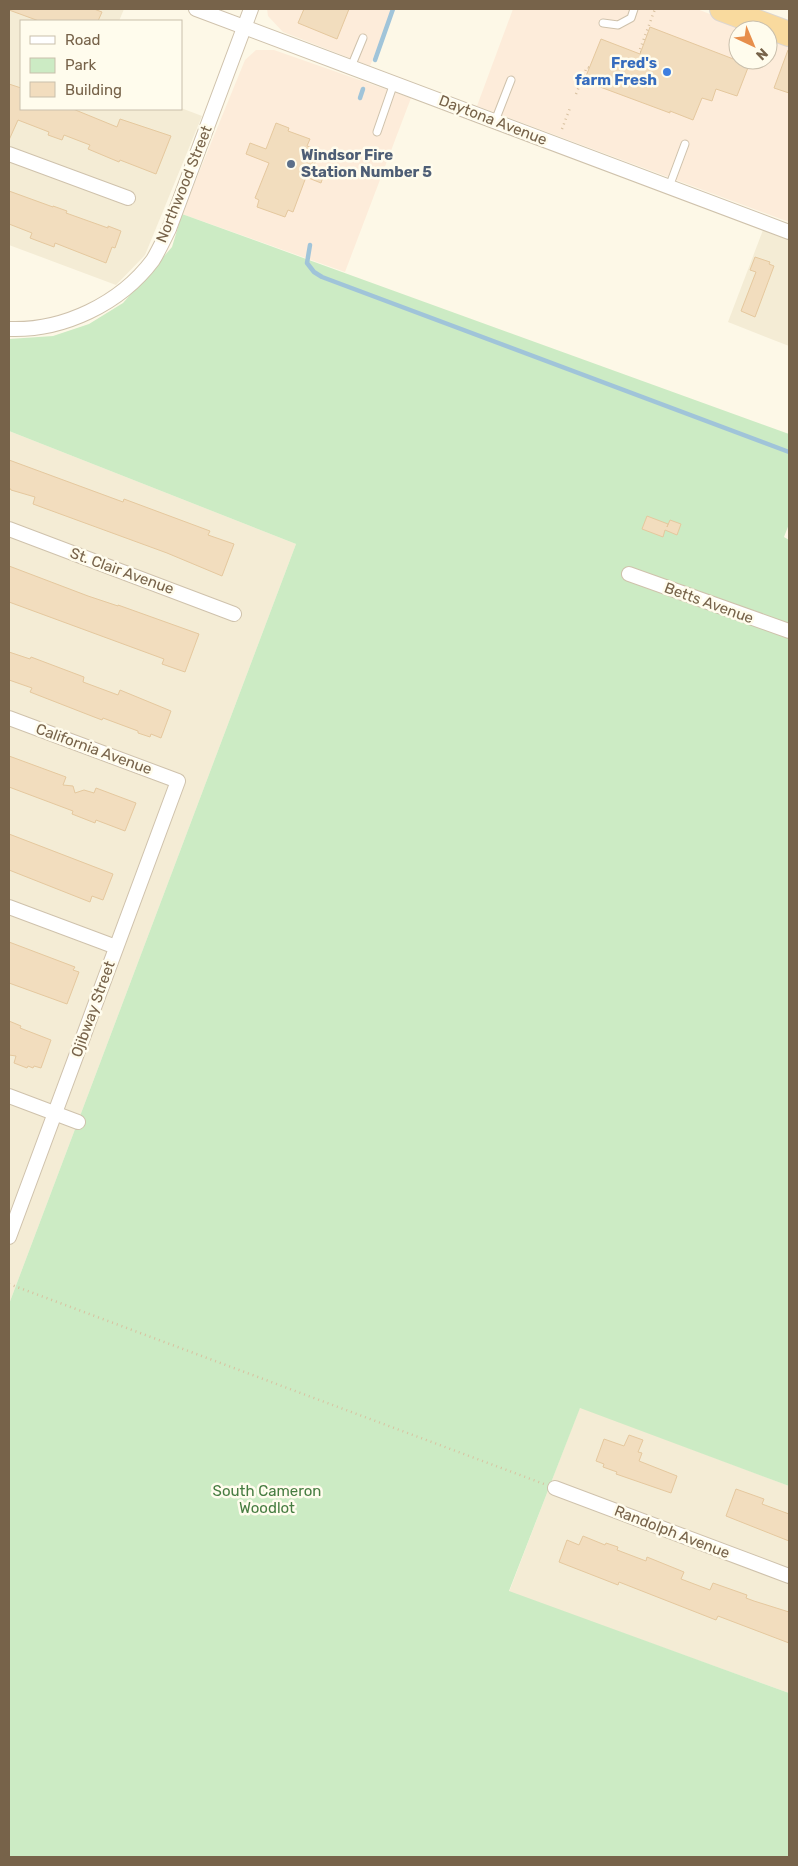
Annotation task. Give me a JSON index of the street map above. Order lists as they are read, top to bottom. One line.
{"streets":{"street":["Daytona Avenue","Northwood Street","St. Clair Avenue","Betts Avenue","California Avenue","Ojibway Street","Randolph Avenue"]},"crossings":[["Daytona Avenue","Northwood Street"],["California Avenue","Ojibway Street"]],"parks":["South Cameron Woodlot"],"places":["Fred's farm Fresh","Windsor Fire Station Number 5"],"legend":["Road","Park","Building"],"north":"bottom right"}
